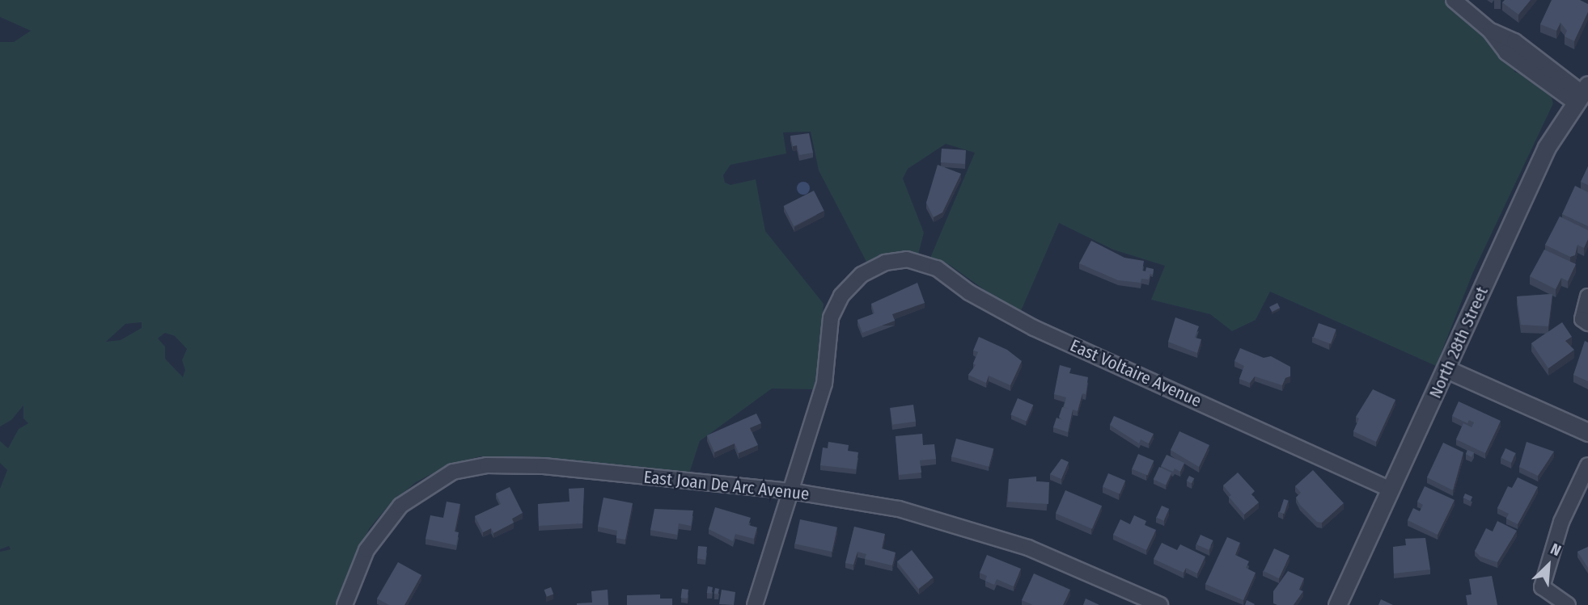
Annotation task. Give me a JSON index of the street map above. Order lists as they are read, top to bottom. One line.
{"streets":{"street":["North 28th Street","East Voltaire Avenue","East Joan De Arc Avenue"]},"crossings":[["North 28th Street","East Voltaire Avenue"],["East Voltaire Avenue","East Joan De Arc Avenue"]],"north":"top right"}
